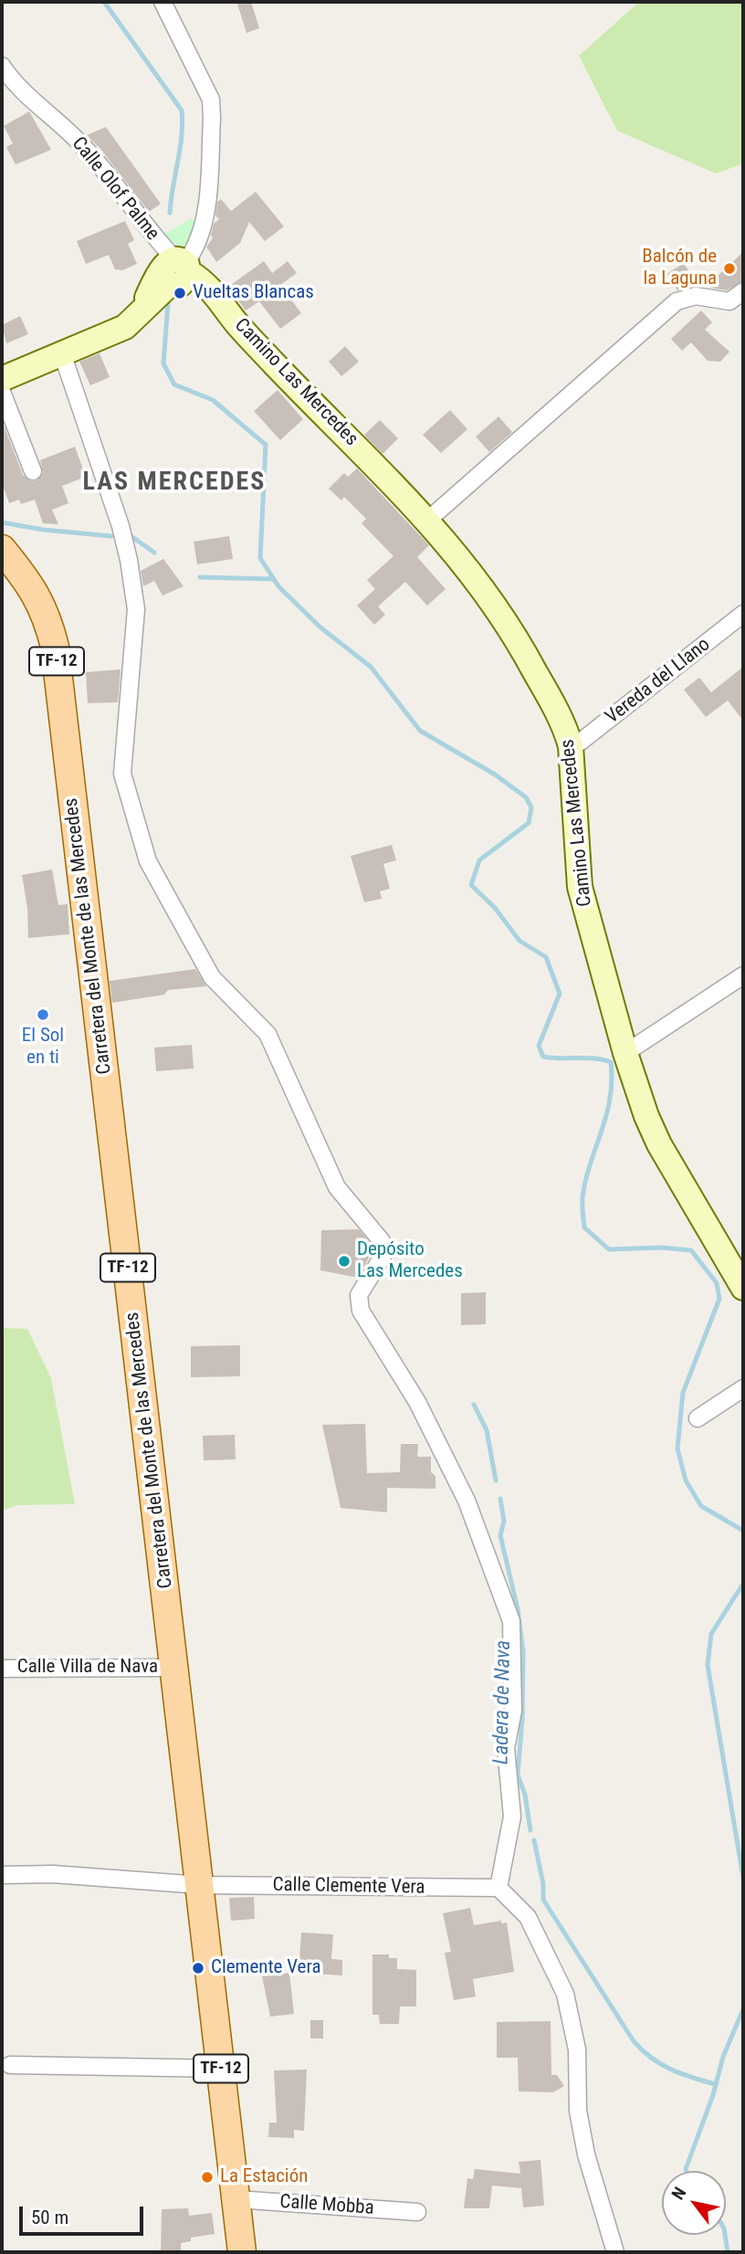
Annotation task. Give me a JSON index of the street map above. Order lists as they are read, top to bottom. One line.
{"streets":{"main road":["Camino Las Mercedes","TF-12","Carretera del Monte de las Mercedes"],"street":["Calle Olof Palme","Vereda del Llano","Calle Villa de Nava","Calle Clemente Vera","Calle Mobba"]},"crossings":[["Calle Olof Palme","Camino Las Mercedes"],["Camino Las Mercedes","Vereda del Llano"],["Carretera del Monte de las Mercedes","Calle Villa de Nava"],["Carretera del Monte de las Mercedes","Calle Clemente Vera"],["Carretera del Monte de las Mercedes","Calle Mobba"]],"districts":["LAS MERCEDES"],"water":["Ladera de Nava"],"places":["Balcón de la Laguna","Vueltas Blancas","El Sol en ti","Depósito Las Mercedes","Clemente Vera","La Estación"],"scale_bar":"50 m","north":"top left"}
